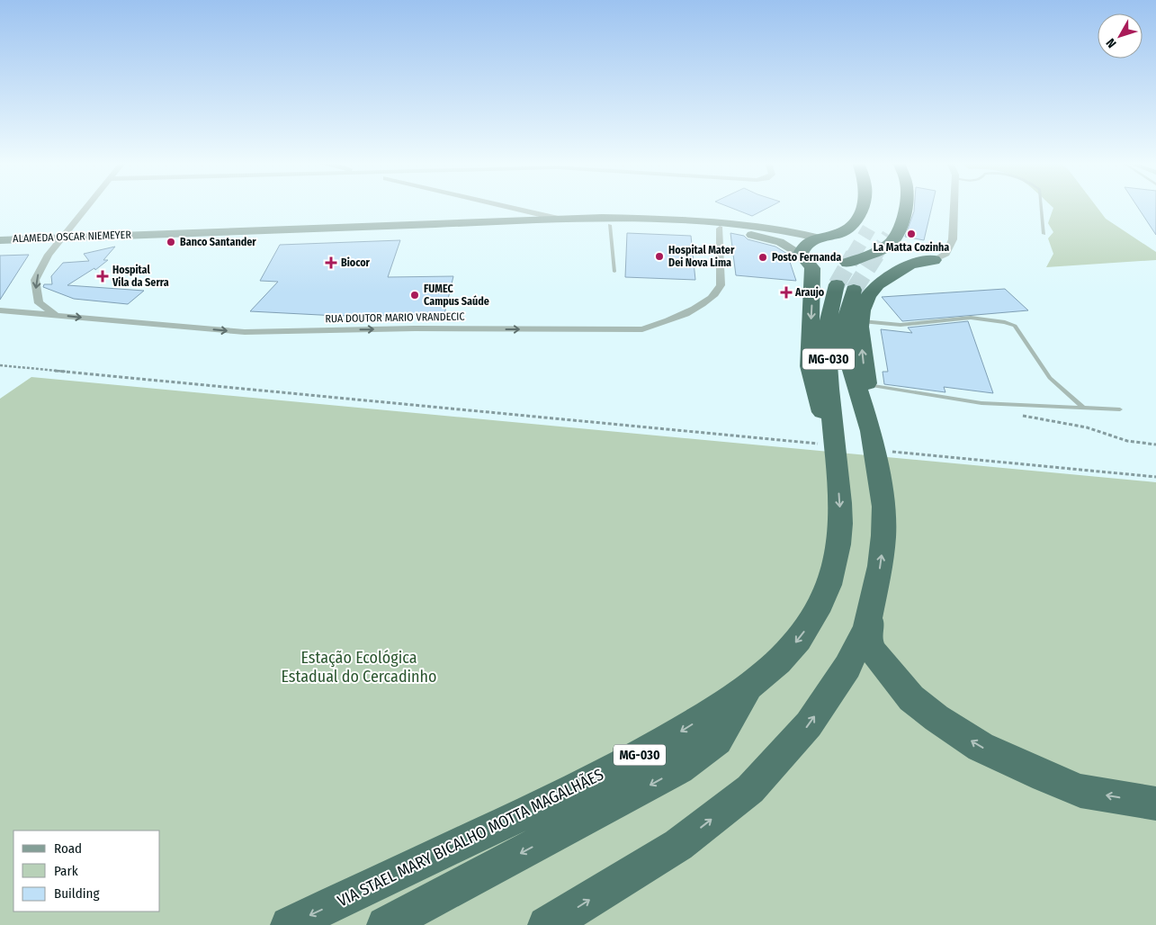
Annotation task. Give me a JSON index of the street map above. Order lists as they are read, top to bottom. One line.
{"streets":{"highway":["MG-030","VIA STAEL MARY BICALHO MOTTA MAGALHÃES"],"street":["ALAMEDA OSCAR NIEMEYER","RUA DOUTOR MARIO VRANDECIC"]},"crossings":[["ALAMEDA OSCAR NIEMEYER","RUA DOUTOR MARIO VRANDECIC"],["MG-030","VIA STAEL MARY BICALHO MOTTA MAGALHÃES"]],"one_way":["RUA DOUTOR MARIO VRANDECIC"],"parks":["Estação Ecológica Estadual do Cercadinho"],"places":{"other":["La Matta Cozinha","Banco Santander","Hospital Mater Dei Nova Lima","Posto Fernanda","FUMEC Campus Saúde"],"health":["Biocor","Hospital Vila da Serra","Araujo"]},"legend":["Road","Park","Building"],"north":"bottom left"}
